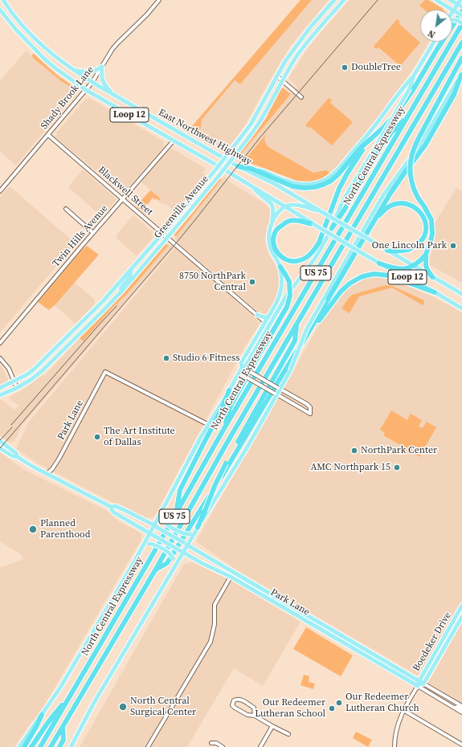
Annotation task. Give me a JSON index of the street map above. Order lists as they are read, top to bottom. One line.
{"streets":{"highway":["North Central Expressway","US 75"],"main road":["Loop 12","East Northwest Highway","Greenville Avenue","Park Lane","Boedeker Drive"],"street":["Shady Brook Lane","Blackwell Street","Twin Hills Avenue"]},"crossings":[["Shady Brook Lane","East Northwest Highway"],["Shady Brook Lane","Blackwell Street"],["Loop 12","East Northwest Highway"],["East Northwest Highway","Twin Hills Avenue"],["North Central Expressway","Blackwell Street"],["North Central Expressway","Park Lane"],["Blackwell Street","Greenville Avenue"],["Blackwell Street","Twin Hills Avenue"],["Park Lane","Boedeker Drive"]],"places":["DoubleTree","One Lincoln Park","8750 NorthPark Central","Studio 6 Fitness","The Art Institute of Dallas","NorthPark Center","AMC Northpark 15","Planned Parenthood","Our Redeemer Lutheran Church","North Central Surgical Center","Our Redeemer Lutheran School"],"north":"bottom left"}
